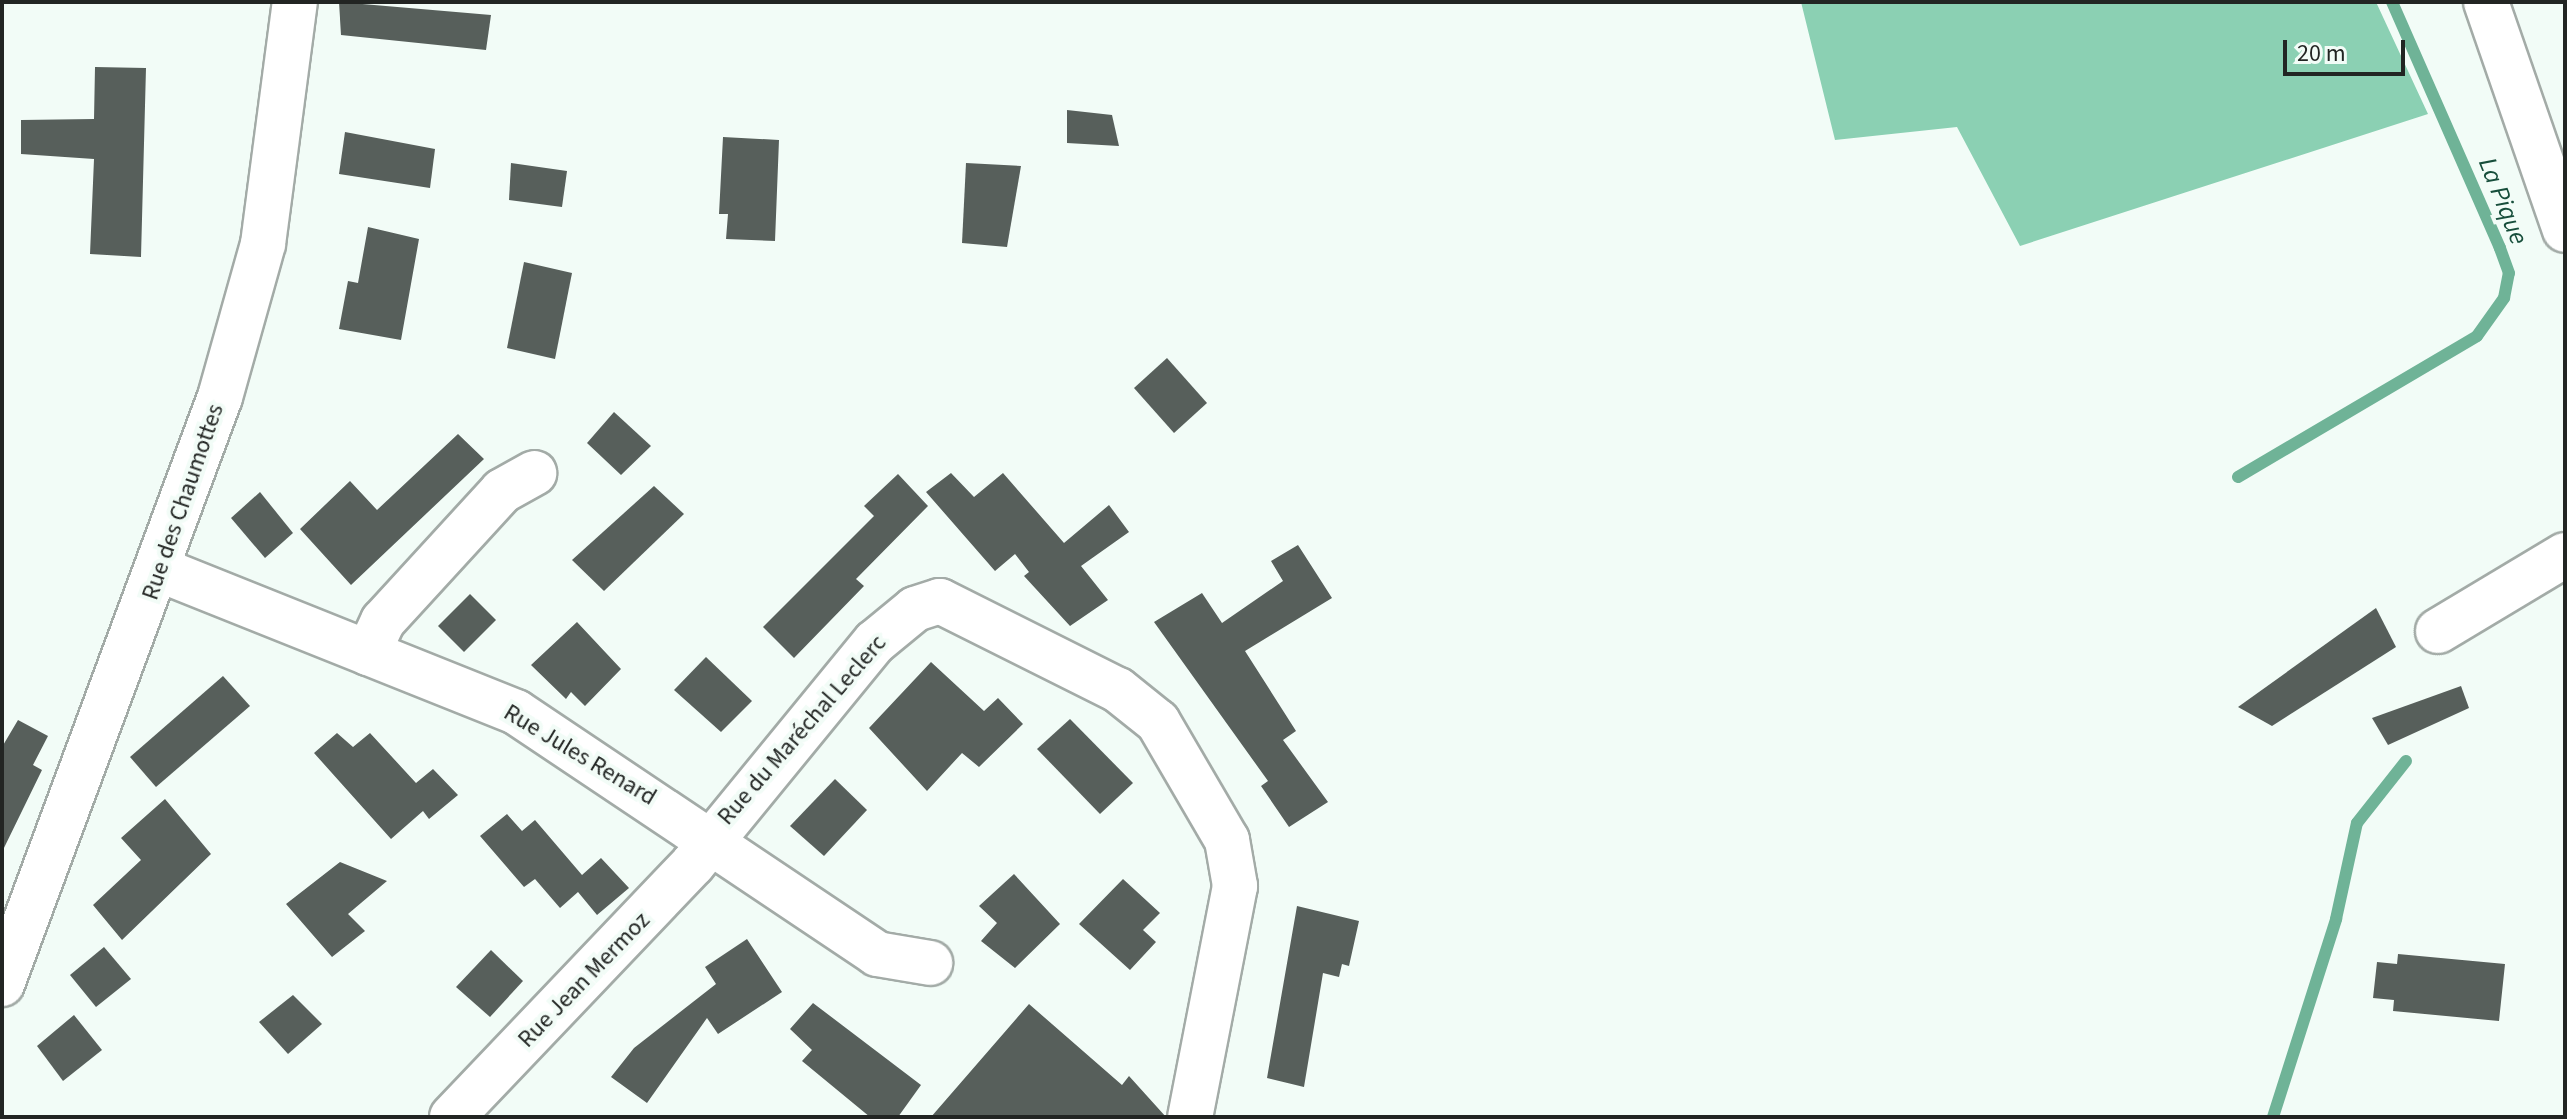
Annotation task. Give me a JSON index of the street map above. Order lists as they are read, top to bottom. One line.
{"streets":{"street":["Rue des Chaumottes","Rue du Maréchal Leclerc","Rue Jules Renard","Rue Jean Mermoz"]},"crossings":[["Rue des Chaumottes","Rue Jules Renard"],["Rue du Maréchal Leclerc","Rue Jules Renard"],["Rue du Maréchal Leclerc","Rue Jean Mermoz"],["Rue Jules Renard","Rue Jean Mermoz"]],"water":["La Pique"],"scale_bar":"20 m"}
